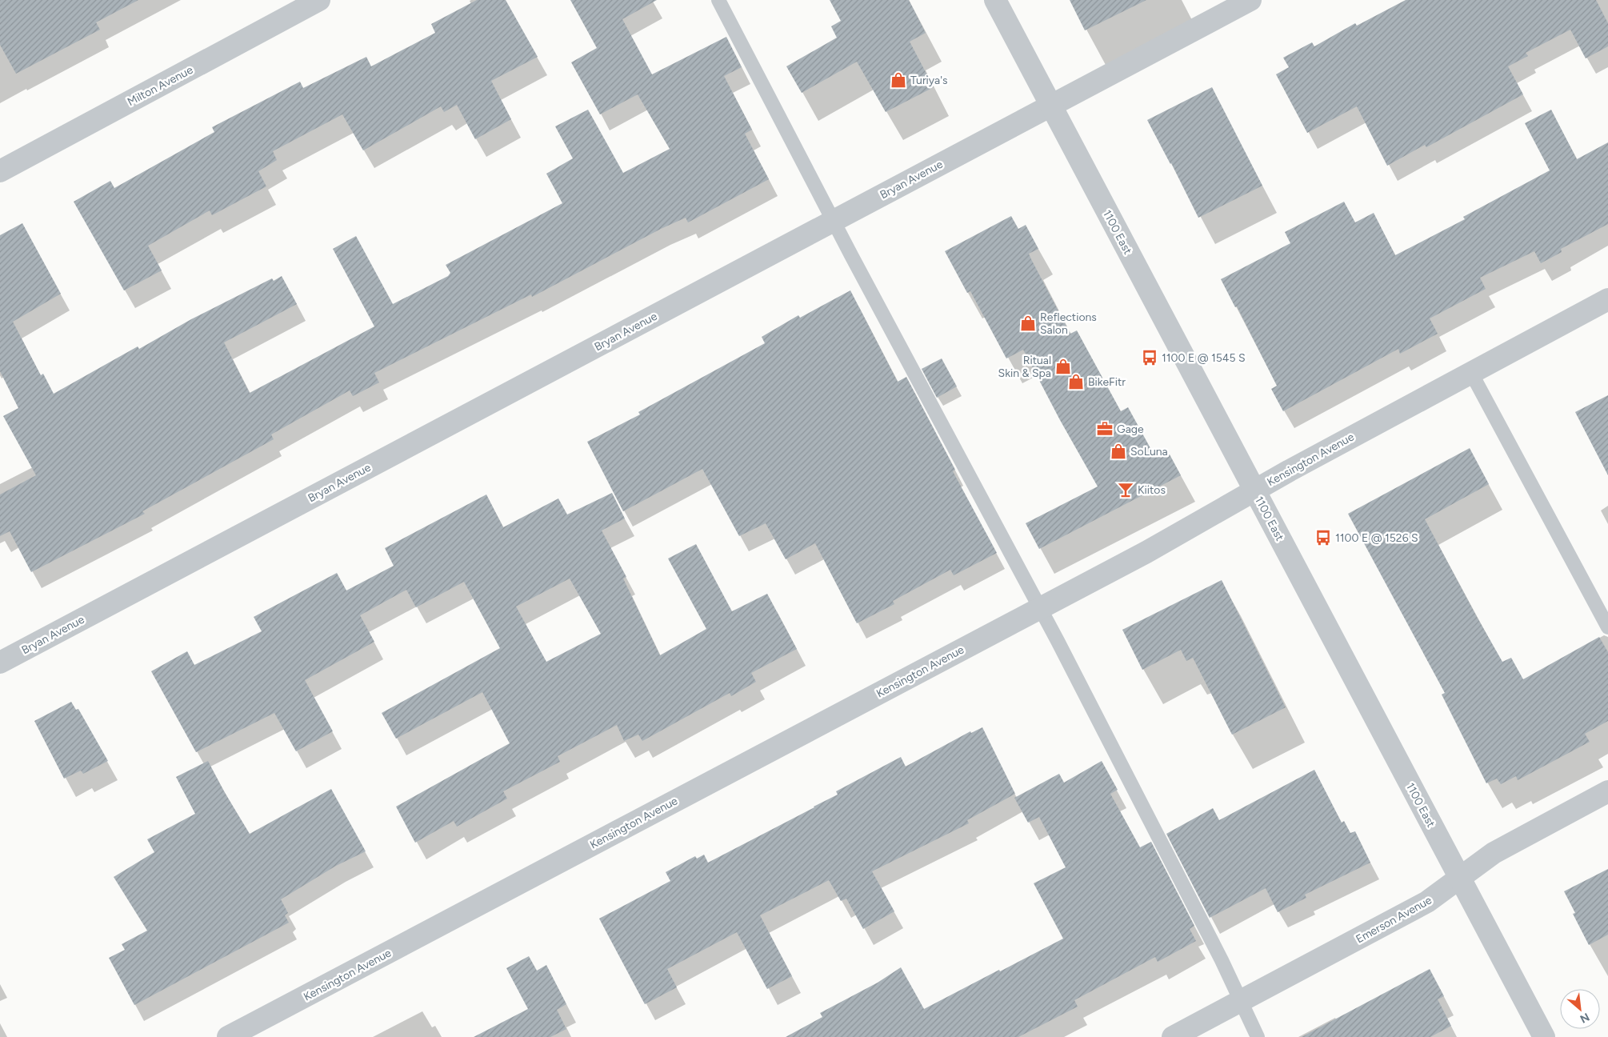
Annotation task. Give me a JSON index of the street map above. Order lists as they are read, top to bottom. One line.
{"streets":{"street":["Milton Avenue","Bryan Avenue","1100 East","Kensington Avenue","Emerson Avenue"]},"crossings":[["Bryan Avenue","1100 East"],["1100 East","Kensington Avenue"],["1100 East","Emerson Avenue"]],"places":{"shop":["Turiya's","Reflections Salon","Ritual Skin & Spa","BikeFitr","SoLuna"],"bus stop":["1100 E @ 1545 S","1100 E @ 1526 S"],"office":["Gage"],"bar":["Kiitos"]},"north":"bottom right"}
